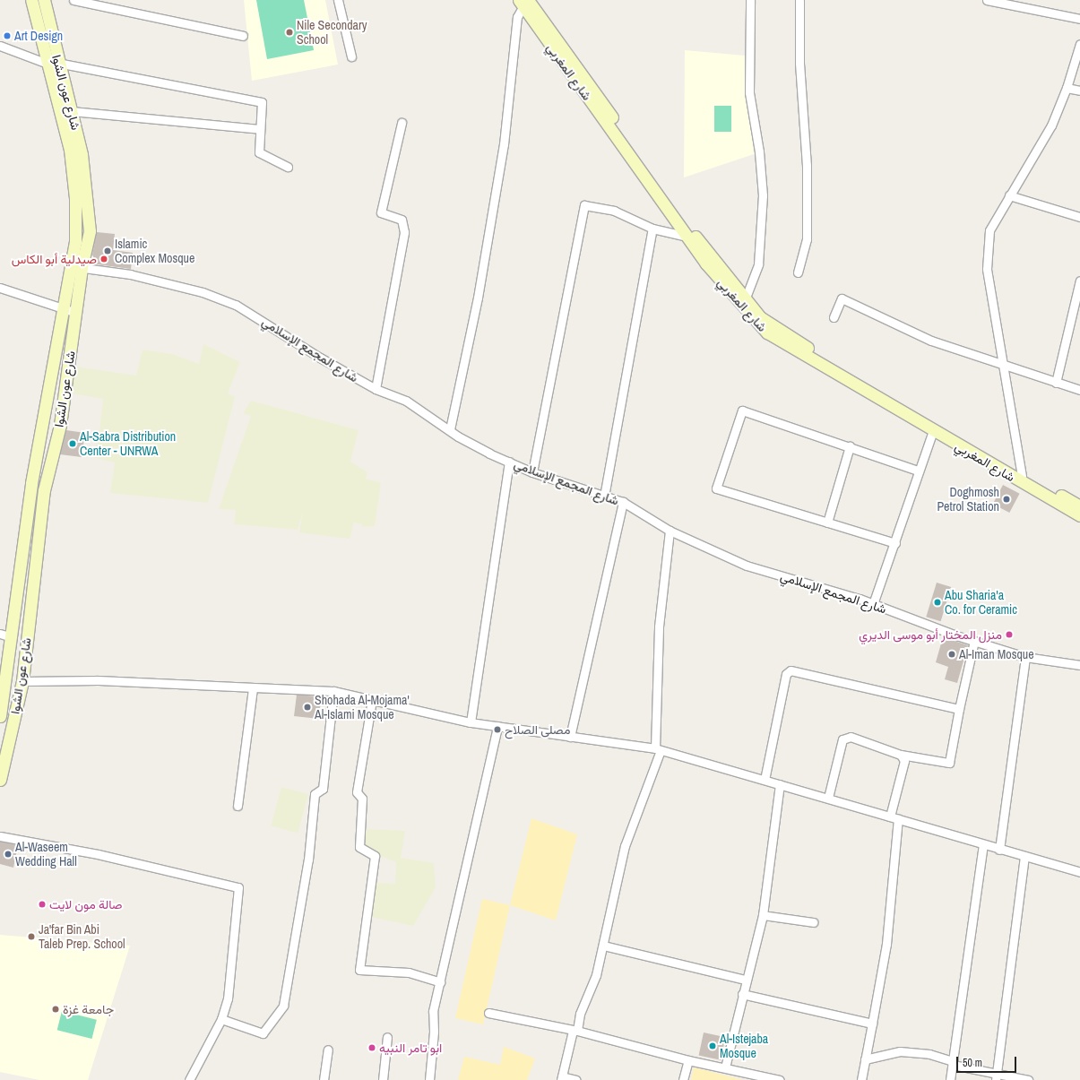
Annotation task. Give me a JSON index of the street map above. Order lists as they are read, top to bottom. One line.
{"streets":{"main road":["شارع المغربي","شارع عون الشوا"],"street":["شارع المجمع الإسلامي"]},"crossings":[["شارع عون الشوا","شارع المجمع الإسلامي"]],"places":["Nile Secondary School","Art Design","Islamic Complex Mosque","صيدلية أبو الكاس","Al-Sabra Distribution Center - UNRWA","Doghmosh Petrol Station","Abu Sharia'a Co. for Ceramic","منزل المختار أبو موسى الديري","Al-Iman Mosque","Shohada Al-Mojama' Al-Islami Mosque","مصلى الصلاح","Al-Waseem Wedding Hall","صالة مون لايت","Ja'far Bin Abi Taleb Prep. School","جامعة غزة","Al-Istejaba Mosque","ابو تامر النبيه"],"scale_bar":"50 m"}
